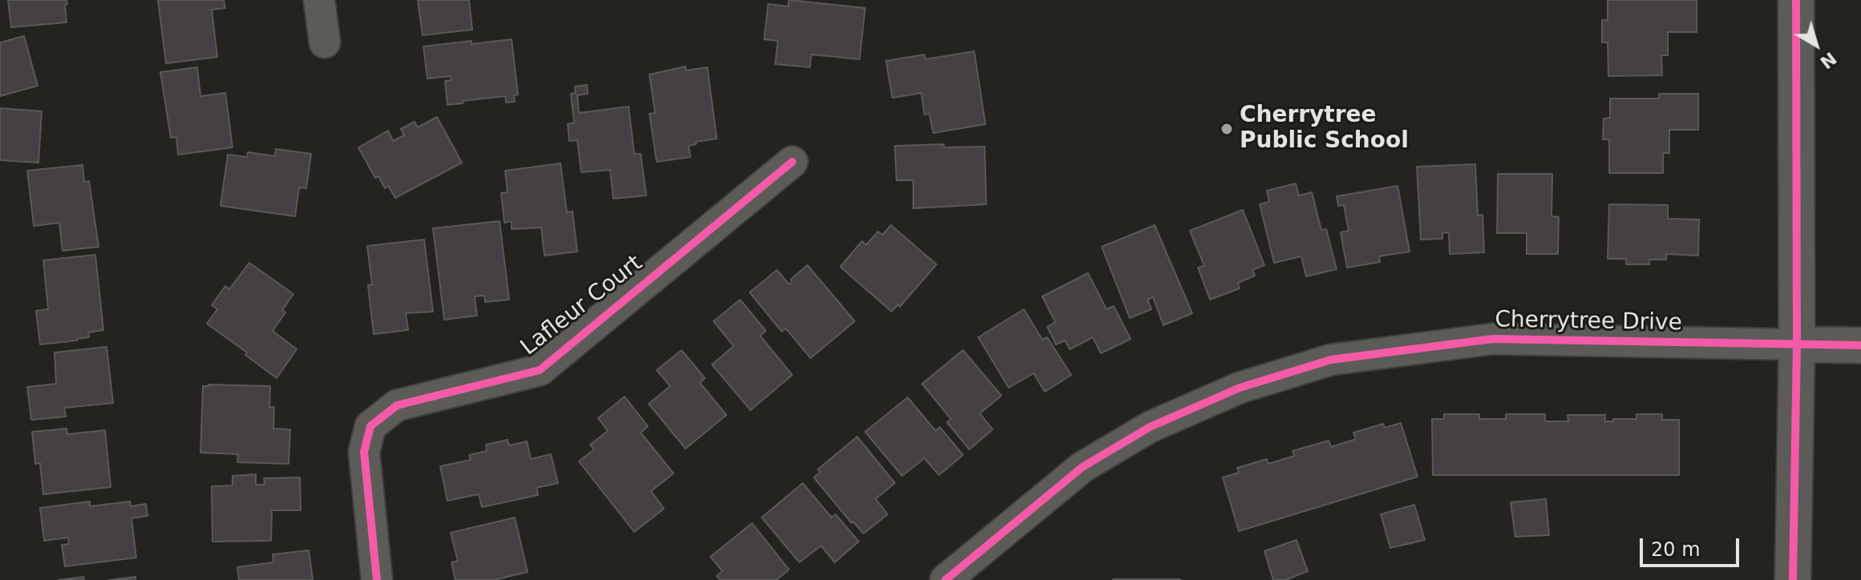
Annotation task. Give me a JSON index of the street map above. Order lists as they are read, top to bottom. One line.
{"streets":{"street":["Lafleur Court","Cherrytree Drive"]},"places":["Cherrytree Public School"],"scale_bar":"20 m","north":"bottom right"}
